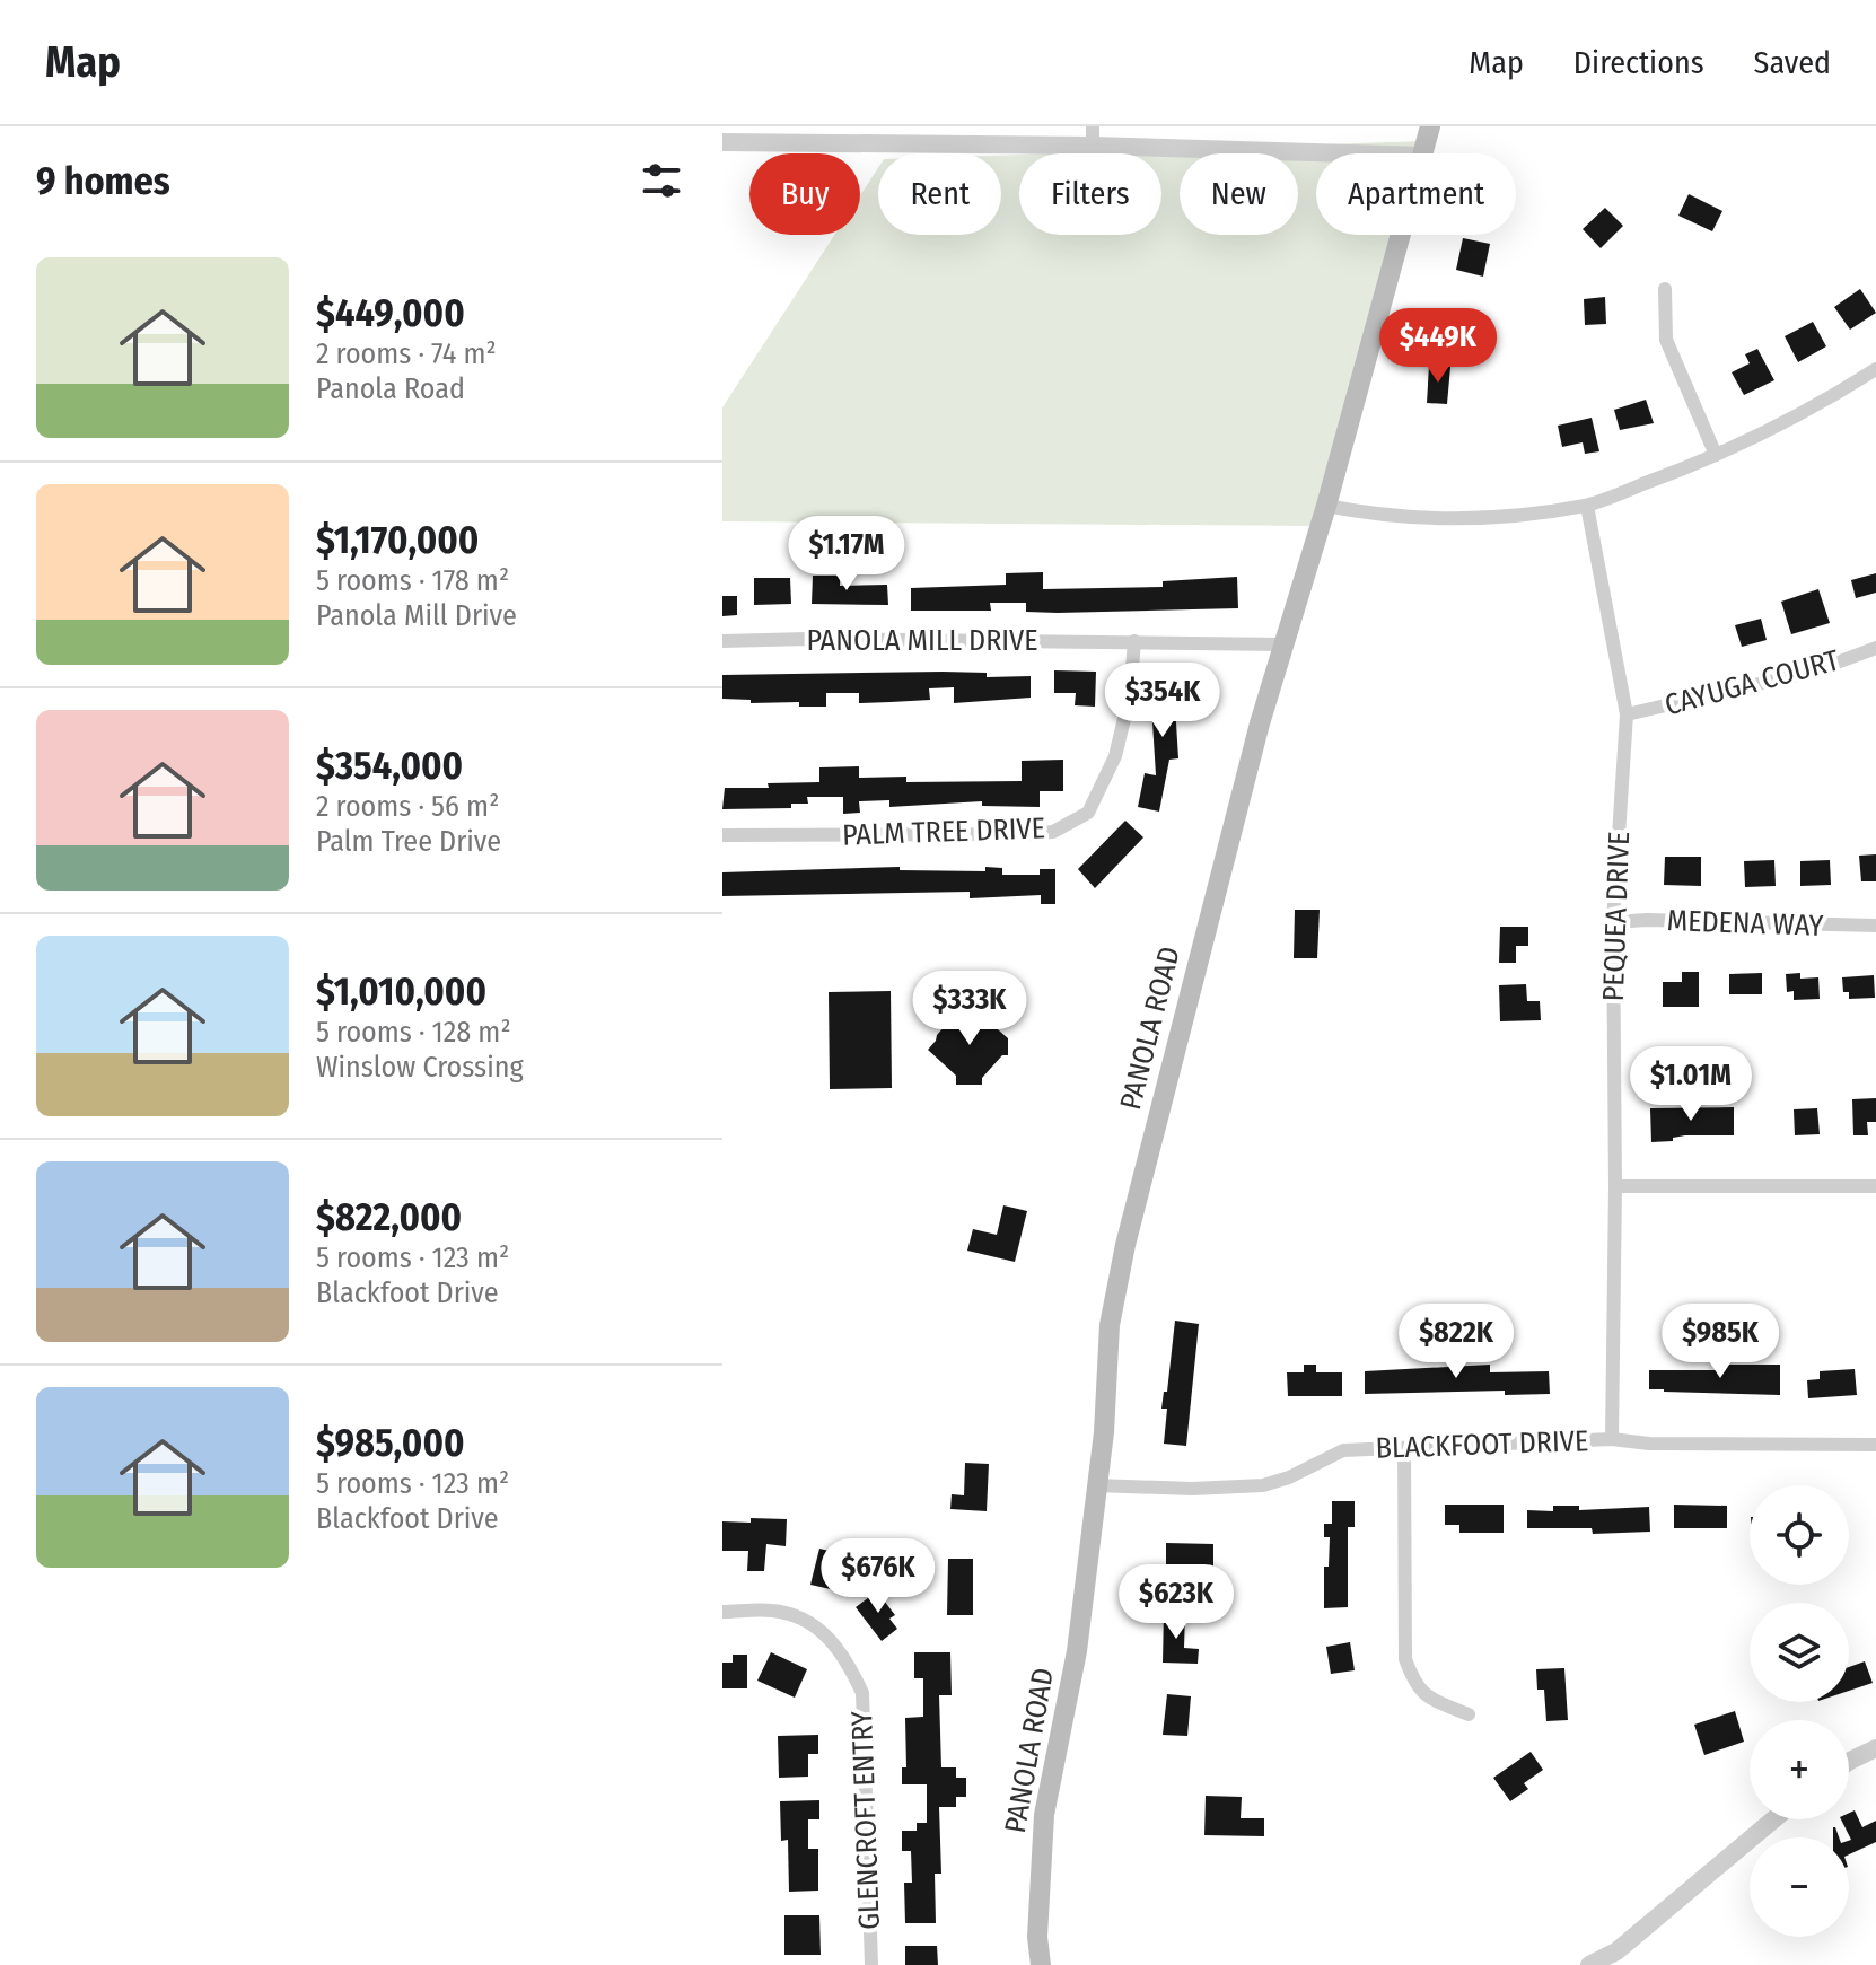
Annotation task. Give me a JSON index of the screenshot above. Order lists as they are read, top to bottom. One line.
{"streets":{"main road":["PANOLA ROAD"],"street":["PANOLA MILL DRIVE","CAYUGA COURT","PALM TREE DRIVE","PEQUEA DRIVE","MEDENA WAY","BLACKFOOT DRIVE","GLENCROFT ENTRY"]},"crossings":[["PANOLA MILL DRIVE","PALM TREE DRIVE"],["PANOLA MILL DRIVE","PANOLA ROAD"],["CAYUGA COURT","PEQUEA DRIVE"],["PEQUEA DRIVE","MEDENA WAY"],["PEQUEA DRIVE","BLACKFOOT DRIVE"],["PANOLA ROAD","BLACKFOOT DRIVE"]],"page":{"header":"Map","nav":["Map","Directions","Saved"],"heading":"9 homes","chip":["Buy","Rent","Filters","New","Apartment"],"list":[{"name":"$449,000","note":"2 rooms · 74 m² · Panola Road"},{"name":"$1,170,000","note":"5 rooms · 178 m² · Panola Mill Drive"},{"name":"$354,000","note":"2 rooms · 56 m² · Palm Tree Drive"},{"name":"$1,010,000","note":"5 rooms · 128 m² · Winslow Crossing"},{"name":"$822,000","note":"5 rooms · 123 m² · Blackfoot Drive"},{"name":"$985,000","note":"5 rooms · 123 m² · Blackfoot Drive"}],"price":["$449K","$1.17M","$354K","$333K","$1.01M","$822K","$985K","$676K","$623K"],"map_buttons":["+","−"]}}
